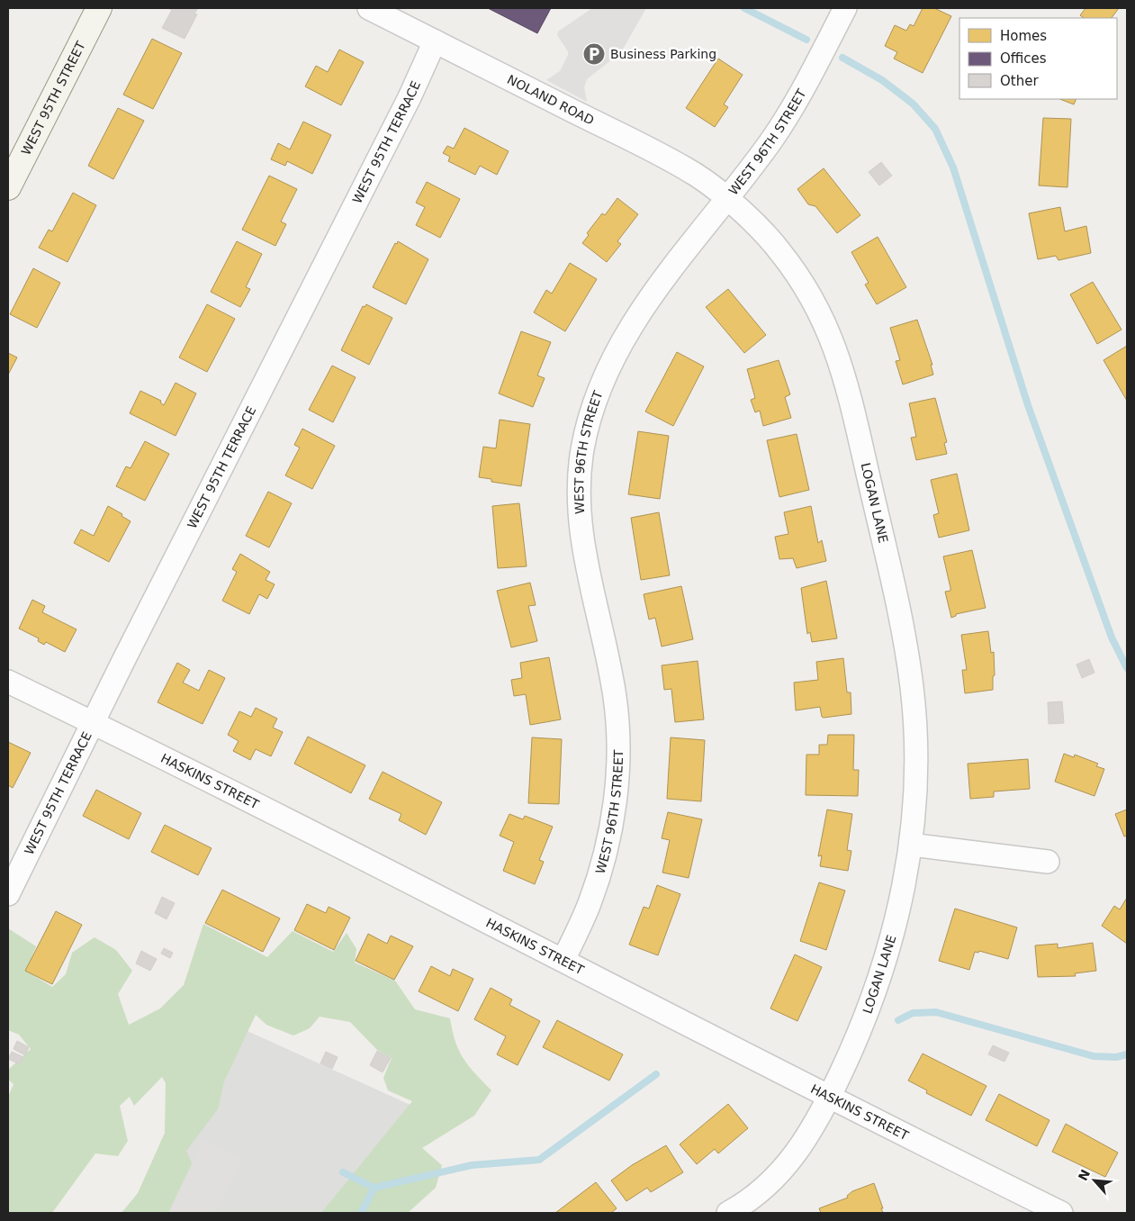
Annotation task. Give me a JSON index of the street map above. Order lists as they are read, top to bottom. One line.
{"streets":{"main road":["WEST 95TH STREET"],"street":["NOLAND ROAD","WEST 95TH TERRACE","WEST 96TH STREET","LOGAN LANE","HASKINS STREET"]},"crossings":[["NOLAND ROAD","WEST 95TH TERRACE"],["NOLAND ROAD","WEST 96TH STREET"],["NOLAND ROAD","LOGAN LANE"],["WEST 95TH TERRACE","HASKINS STREET"],["WEST 96TH STREET","LOGAN LANE"],["WEST 96TH STREET","HASKINS STREET"],["LOGAN LANE","HASKINS STREET"]],"places":{"parking":["Business Parking"]},"legend":["Homes","Offices","Other"],"north":"top left"}
